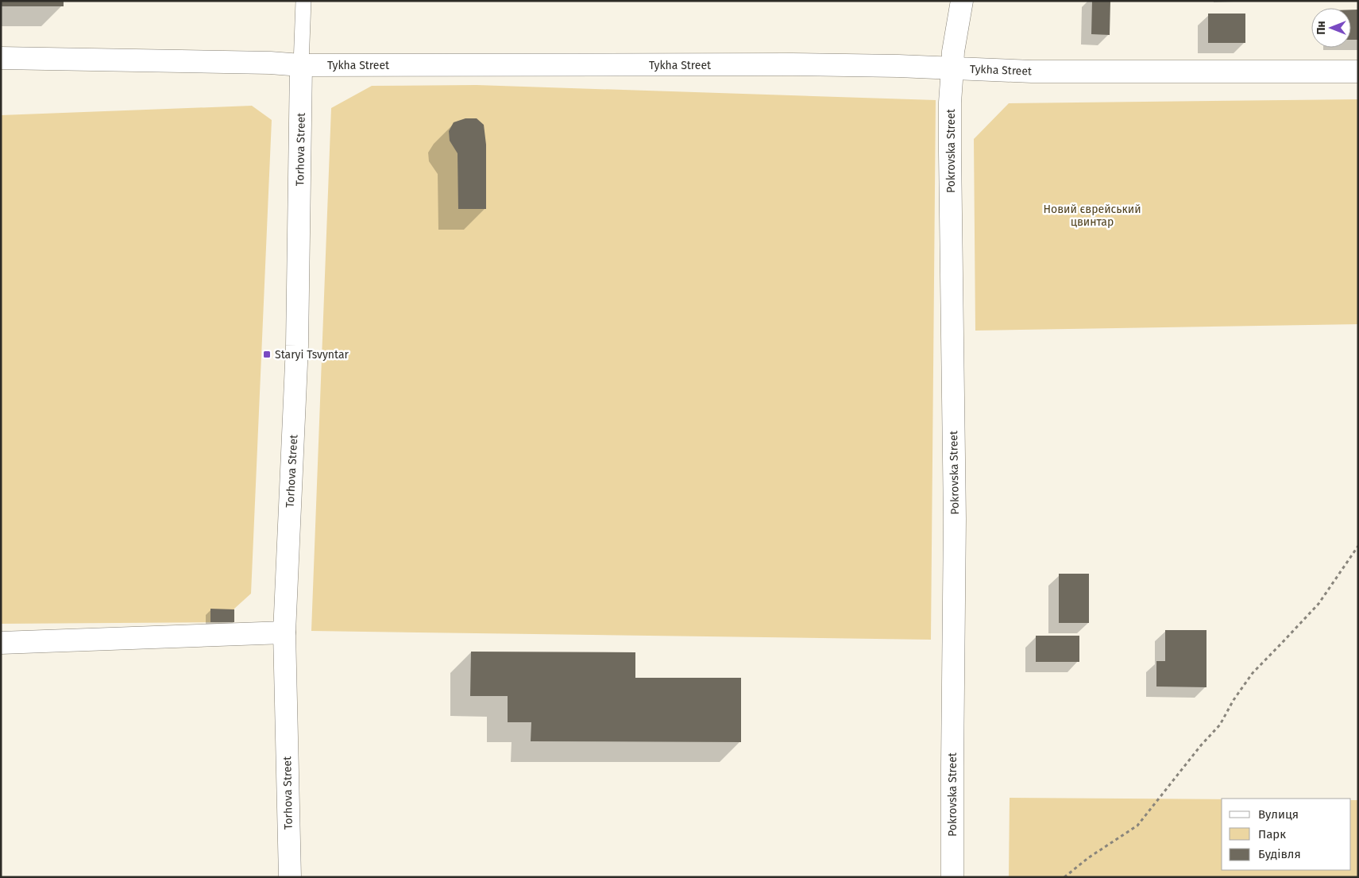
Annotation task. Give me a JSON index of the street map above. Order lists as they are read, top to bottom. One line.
{"streets":{"main road":["Tykha Street","Torhova Street","Pokrovska Street"]},"crossings":[["Tykha Street","Torhova Street"],["Tykha Street","Pokrovska Street"]],"parks":["Новий єврейський цвинтар"],"places":{"transit":["Staryi Tsvyntar"]},"legend":["Вулиця","Парк","Будівля"],"north":"left"}
